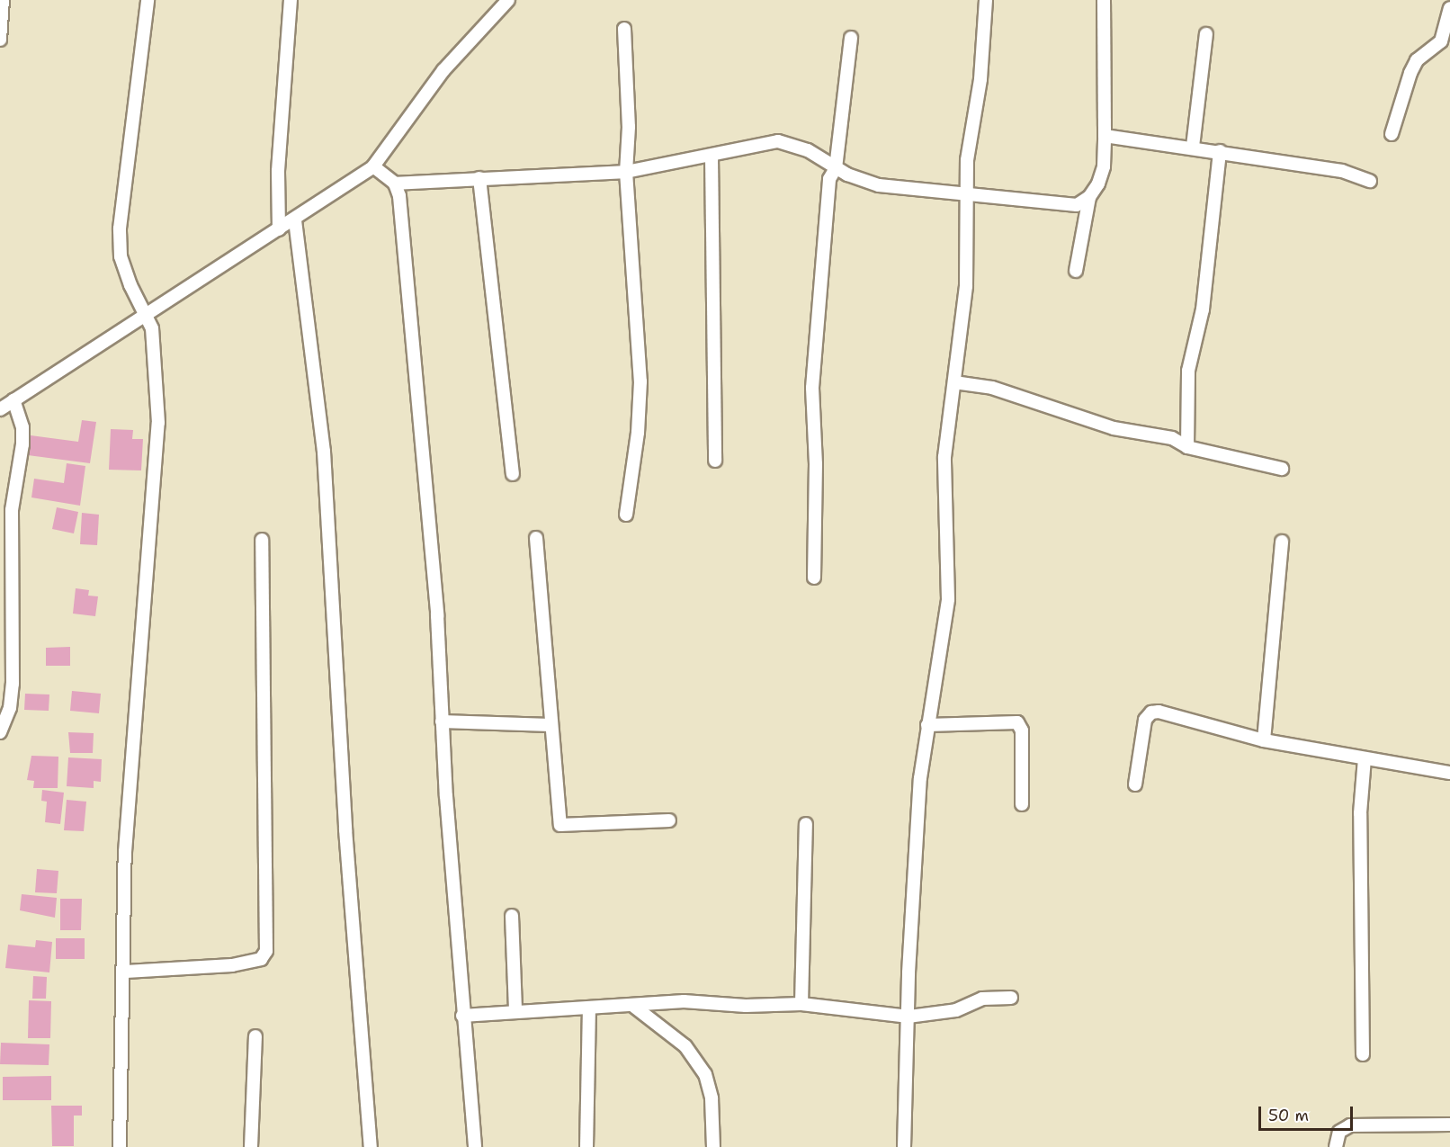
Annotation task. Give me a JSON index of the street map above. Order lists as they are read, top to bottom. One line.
{"scale_bar":"50 m"}
